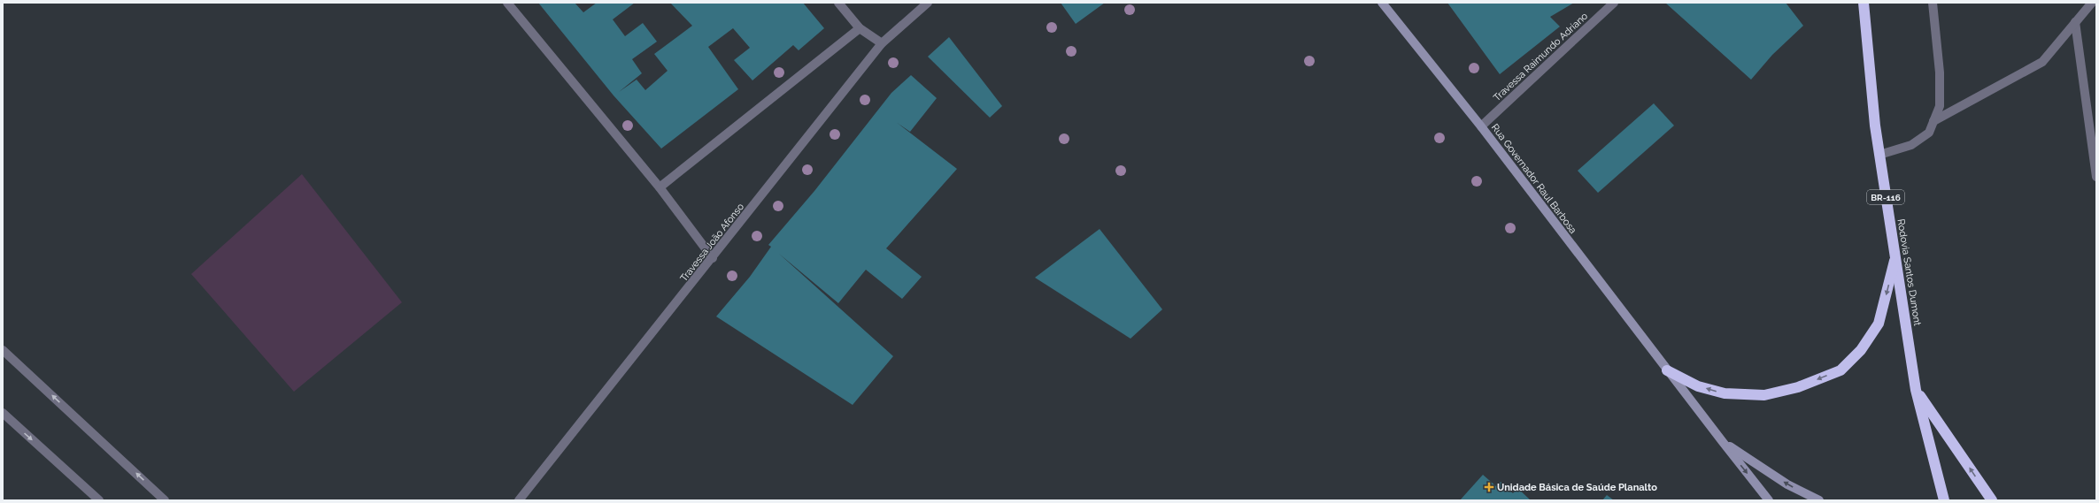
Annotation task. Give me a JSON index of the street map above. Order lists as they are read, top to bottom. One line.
{"streets":{"highway":["BR-116","Rodovia Santos Dumont"],"street":["Travessa Raimundo Adriano","Rua Governador Raul Barbosa","Travessa João Afonso"]},"crossings":[["Travessa Raimundo Adriano","Rua Governador Raul Barbosa"]],"places":{"health":["Unidade Básica de Saúde Planalto"]}}
